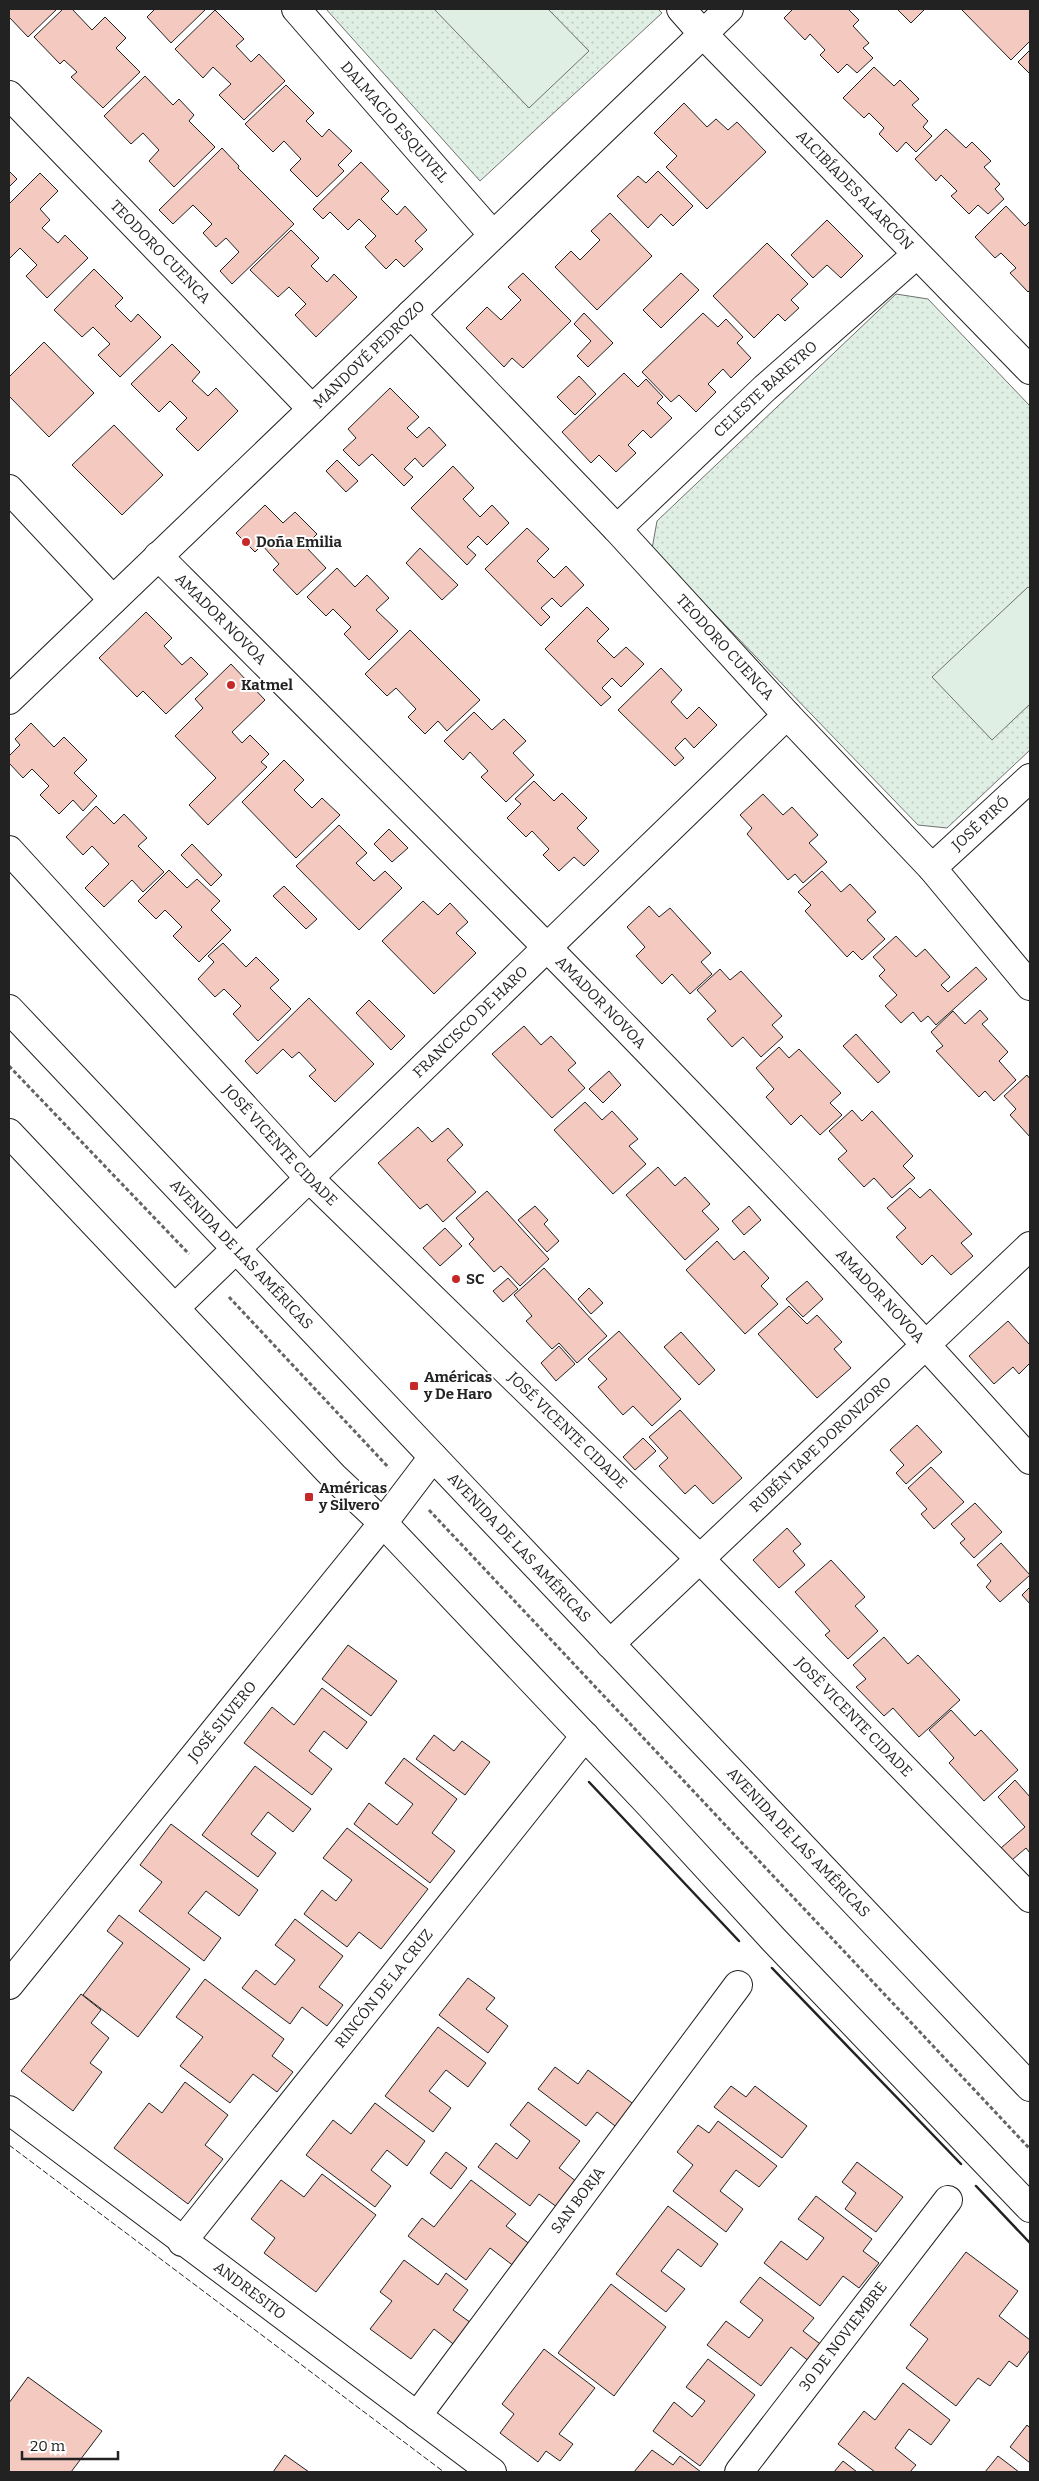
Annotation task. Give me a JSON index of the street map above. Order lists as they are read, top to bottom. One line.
{"streets":{"street":["DALMACIO ESQUIVEL","ALCIBÍADES ALARCÓN","TEODORO CUENCA","MANDOVÉ PEDROZO","CELESTE BAREYRO","AMADOR NOVOA","JOSÉ PIRÓ","FRANCISCO DE HARO","JOSÉ VICENTE CIDADE","AVENIDA DE LAS AMÉRICAS","RUBÉN TAPE DORONZORO","JOSÉ SILVERO","RINCÓN DE LA CRUZ","SAN BORJA","ANDRESITO","30 DE NOVIEMBRE"]},"crossings":[["DALMACIO ESQUIVEL","MANDOVÉ PEDROZO"],["ALCIBÍADES ALARCÓN","MANDOVÉ PEDROZO"],["ALCIBÍADES ALARCÓN","CELESTE BAREYRO"],["TEODORO CUENCA","MANDOVÉ PEDROZO"],["TEODORO CUENCA","CELESTE BAREYRO"],["TEODORO CUENCA","JOSÉ PIRÓ"],["TEODORO CUENCA","FRANCISCO DE HARO"],["MANDOVÉ PEDROZO","AMADOR NOVOA"],["AMADOR NOVOA","FRANCISCO DE HARO"],["AMADOR NOVOA","RUBÉN TAPE DORONZORO"],["FRANCISCO DE HARO","JOSÉ VICENTE CIDADE"],["FRANCISCO DE HARO","AVENIDA DE LAS AMÉRICAS"],["JOSÉ VICENTE CIDADE","RUBÉN TAPE DORONZORO"],["AVENIDA DE LAS AMÉRICAS","RUBÉN TAPE DORONZORO"],["AVENIDA DE LAS AMÉRICAS","JOSÉ SILVERO"],["RINCÓN DE LA CRUZ","ANDRESITO"],["SAN BORJA","ANDRESITO"]],"places":{"other":["Doña Emilia","Katmel","SC"],"transit":["Américas y De Haro","Américas y Silvero"]},"scale_bar":"20 m"}
